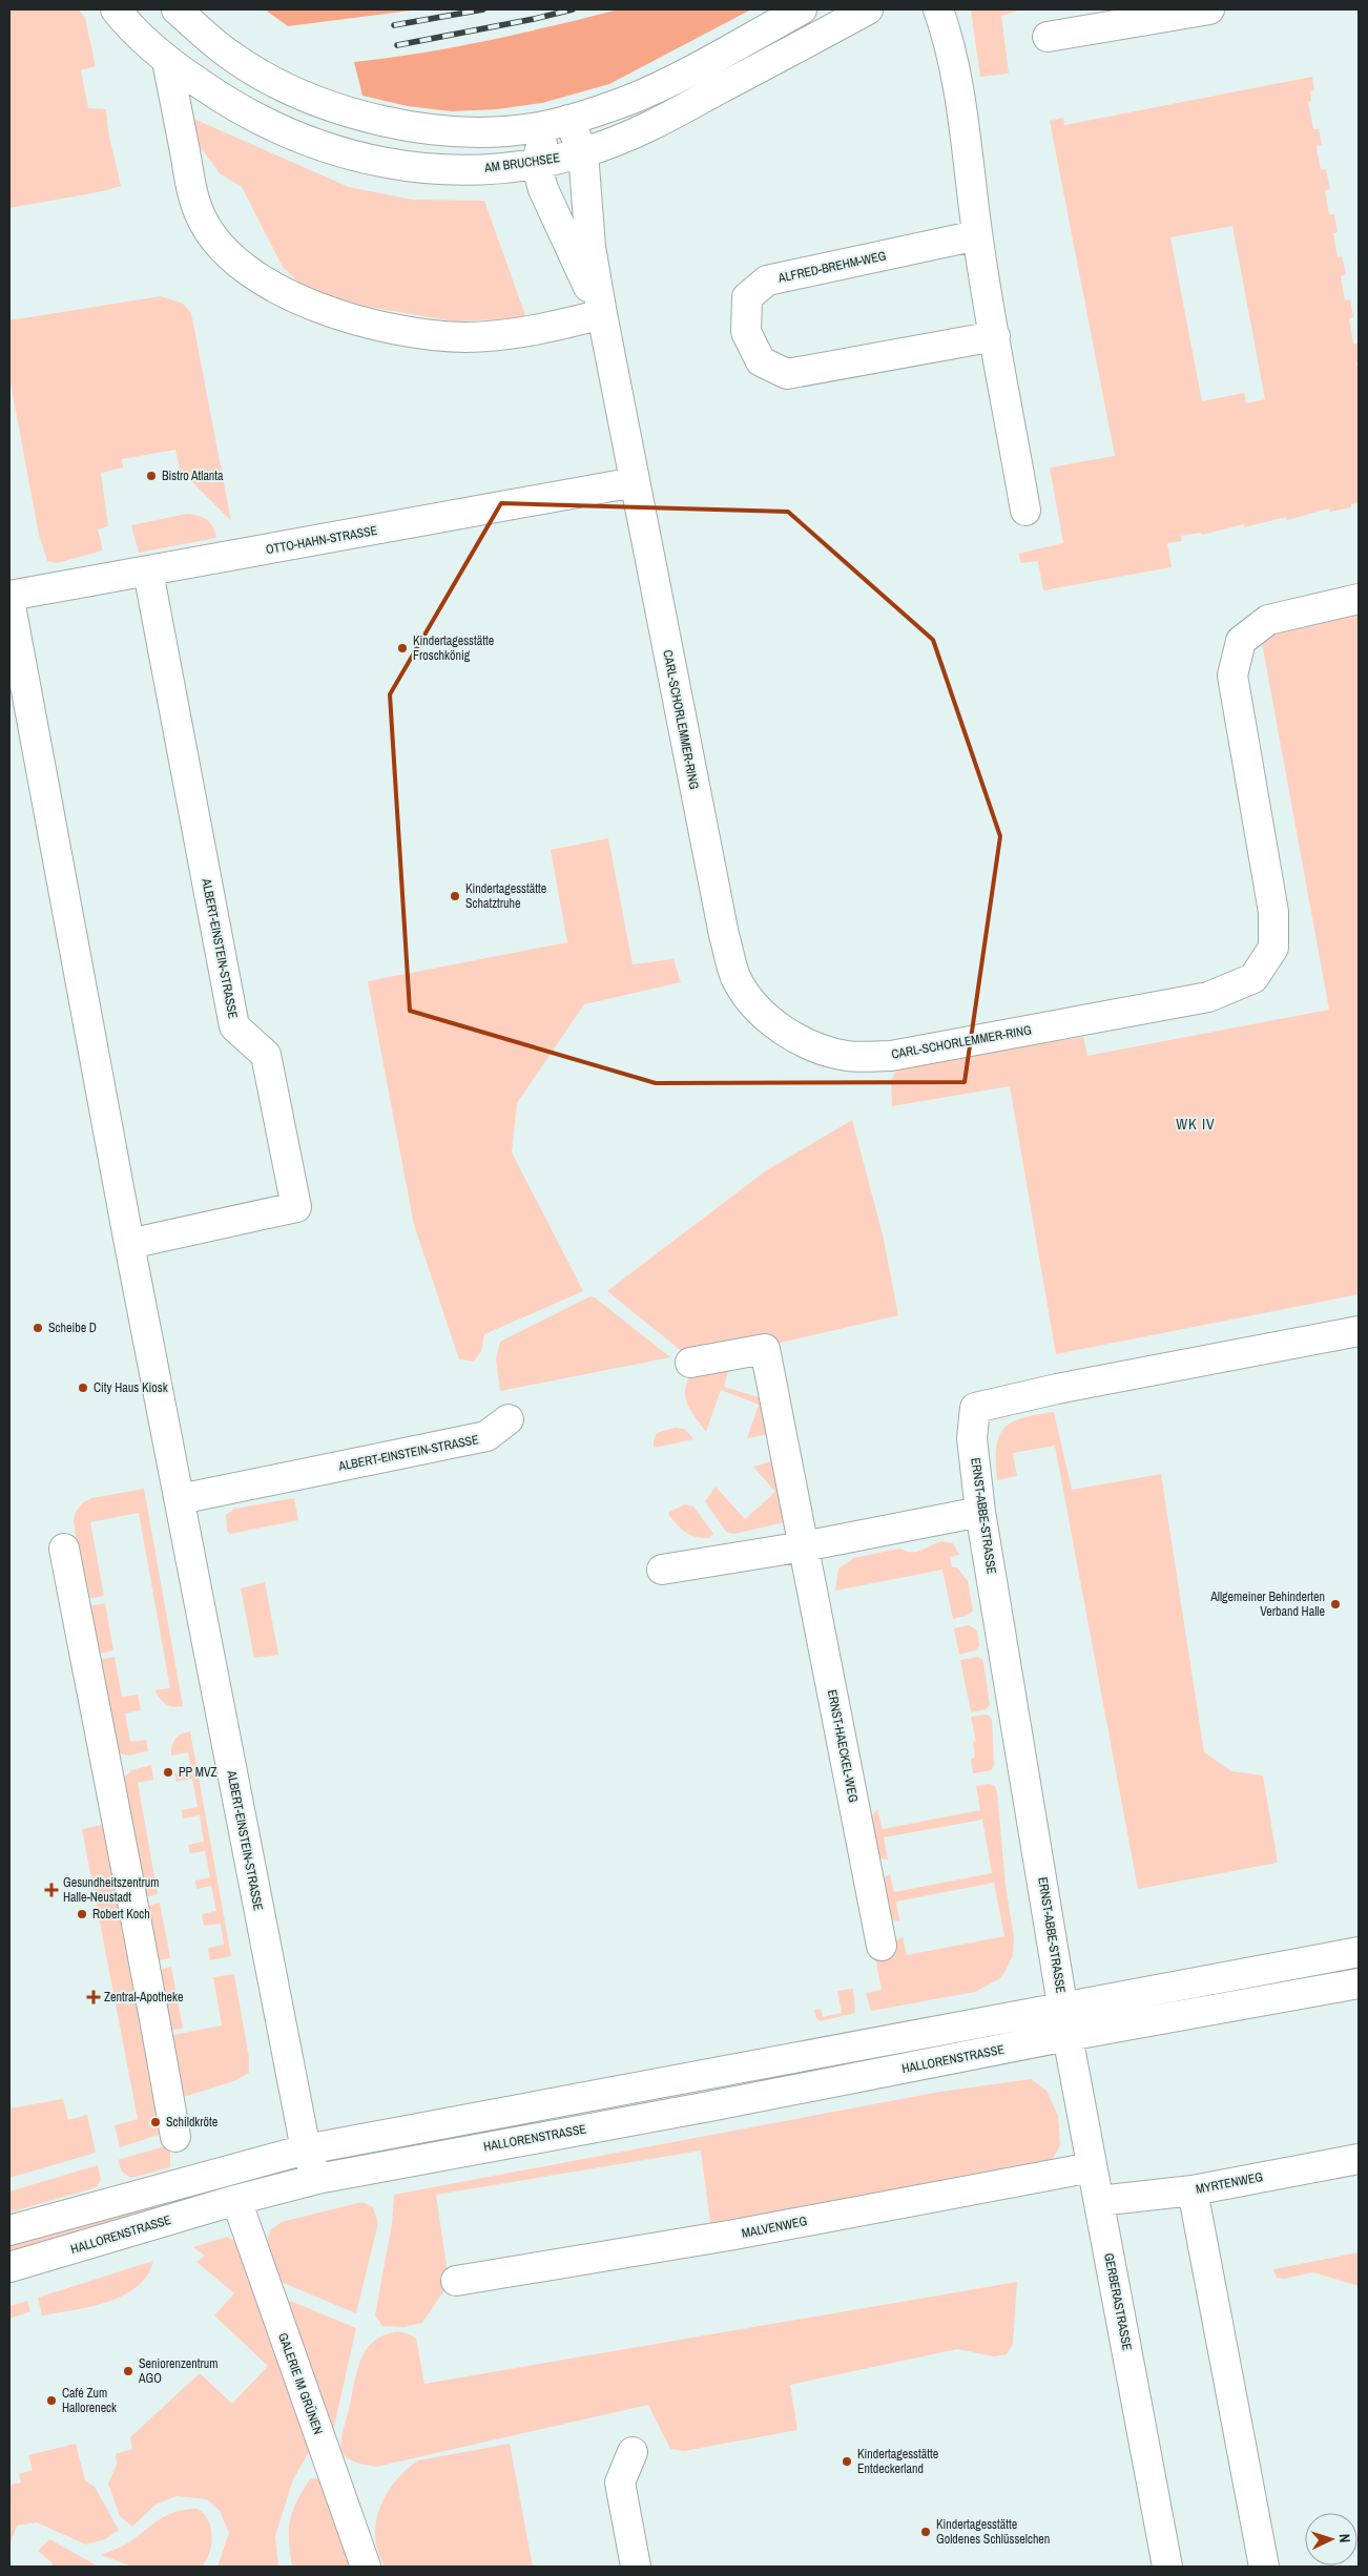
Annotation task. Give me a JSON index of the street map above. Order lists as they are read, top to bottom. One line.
{"streets":{"street":["AM BRUCHSEE","ALFRED-BREHM-WEG","OTTO-HAHN-STRASSE","CARL-SCHORLEMMER-RING","ALBERT-EINSTEIN-STRASSE","ERNST-ABBE-STRASSE","ERNST-HAECKEL-WEG","HALLORENSTRASSE","MYRTENWEG","MALVENWEG","GERBERASTRASSE","GALERIE IM GRÜNEN"]},"crossings":[["AM BRUCHSEE","CARL-SCHORLEMMER-RING"],["OTTO-HAHN-STRASSE","CARL-SCHORLEMMER-RING"],["OTTO-HAHN-STRASSE","ALBERT-EINSTEIN-STRASSE"],["ALBERT-EINSTEIN-STRASSE","HALLORENSTRASSE"],["HALLORENSTRASSE","GERBERASTRASSE"],["HALLORENSTRASSE","GALERIE IM GRÜNEN"],["MYRTENWEG","GERBERASTRASSE"],["MALVENWEG","GERBERASTRASSE"]],"districts":["WK IV"],"places":{"other":["Bistro Atlanta","Kindertagesstätte Froschkönig","Kindertagesstätte Schatztruhe","Scheibe D","City Haus Kiosk","Allgemeiner Behinderten Verband Halle","PP MVZ","Robert Koch","Schildkröte","Seniorenzentrum AGO","Café Zum Halloreneck","Kindertagesstätte Entdeckerland","Kindertagesstätte Goldenes Schlüsselchen"],"health":["Gesundheitszentrum Halle-Neustadt","Zentral-Apotheke"]},"north":"right"}
